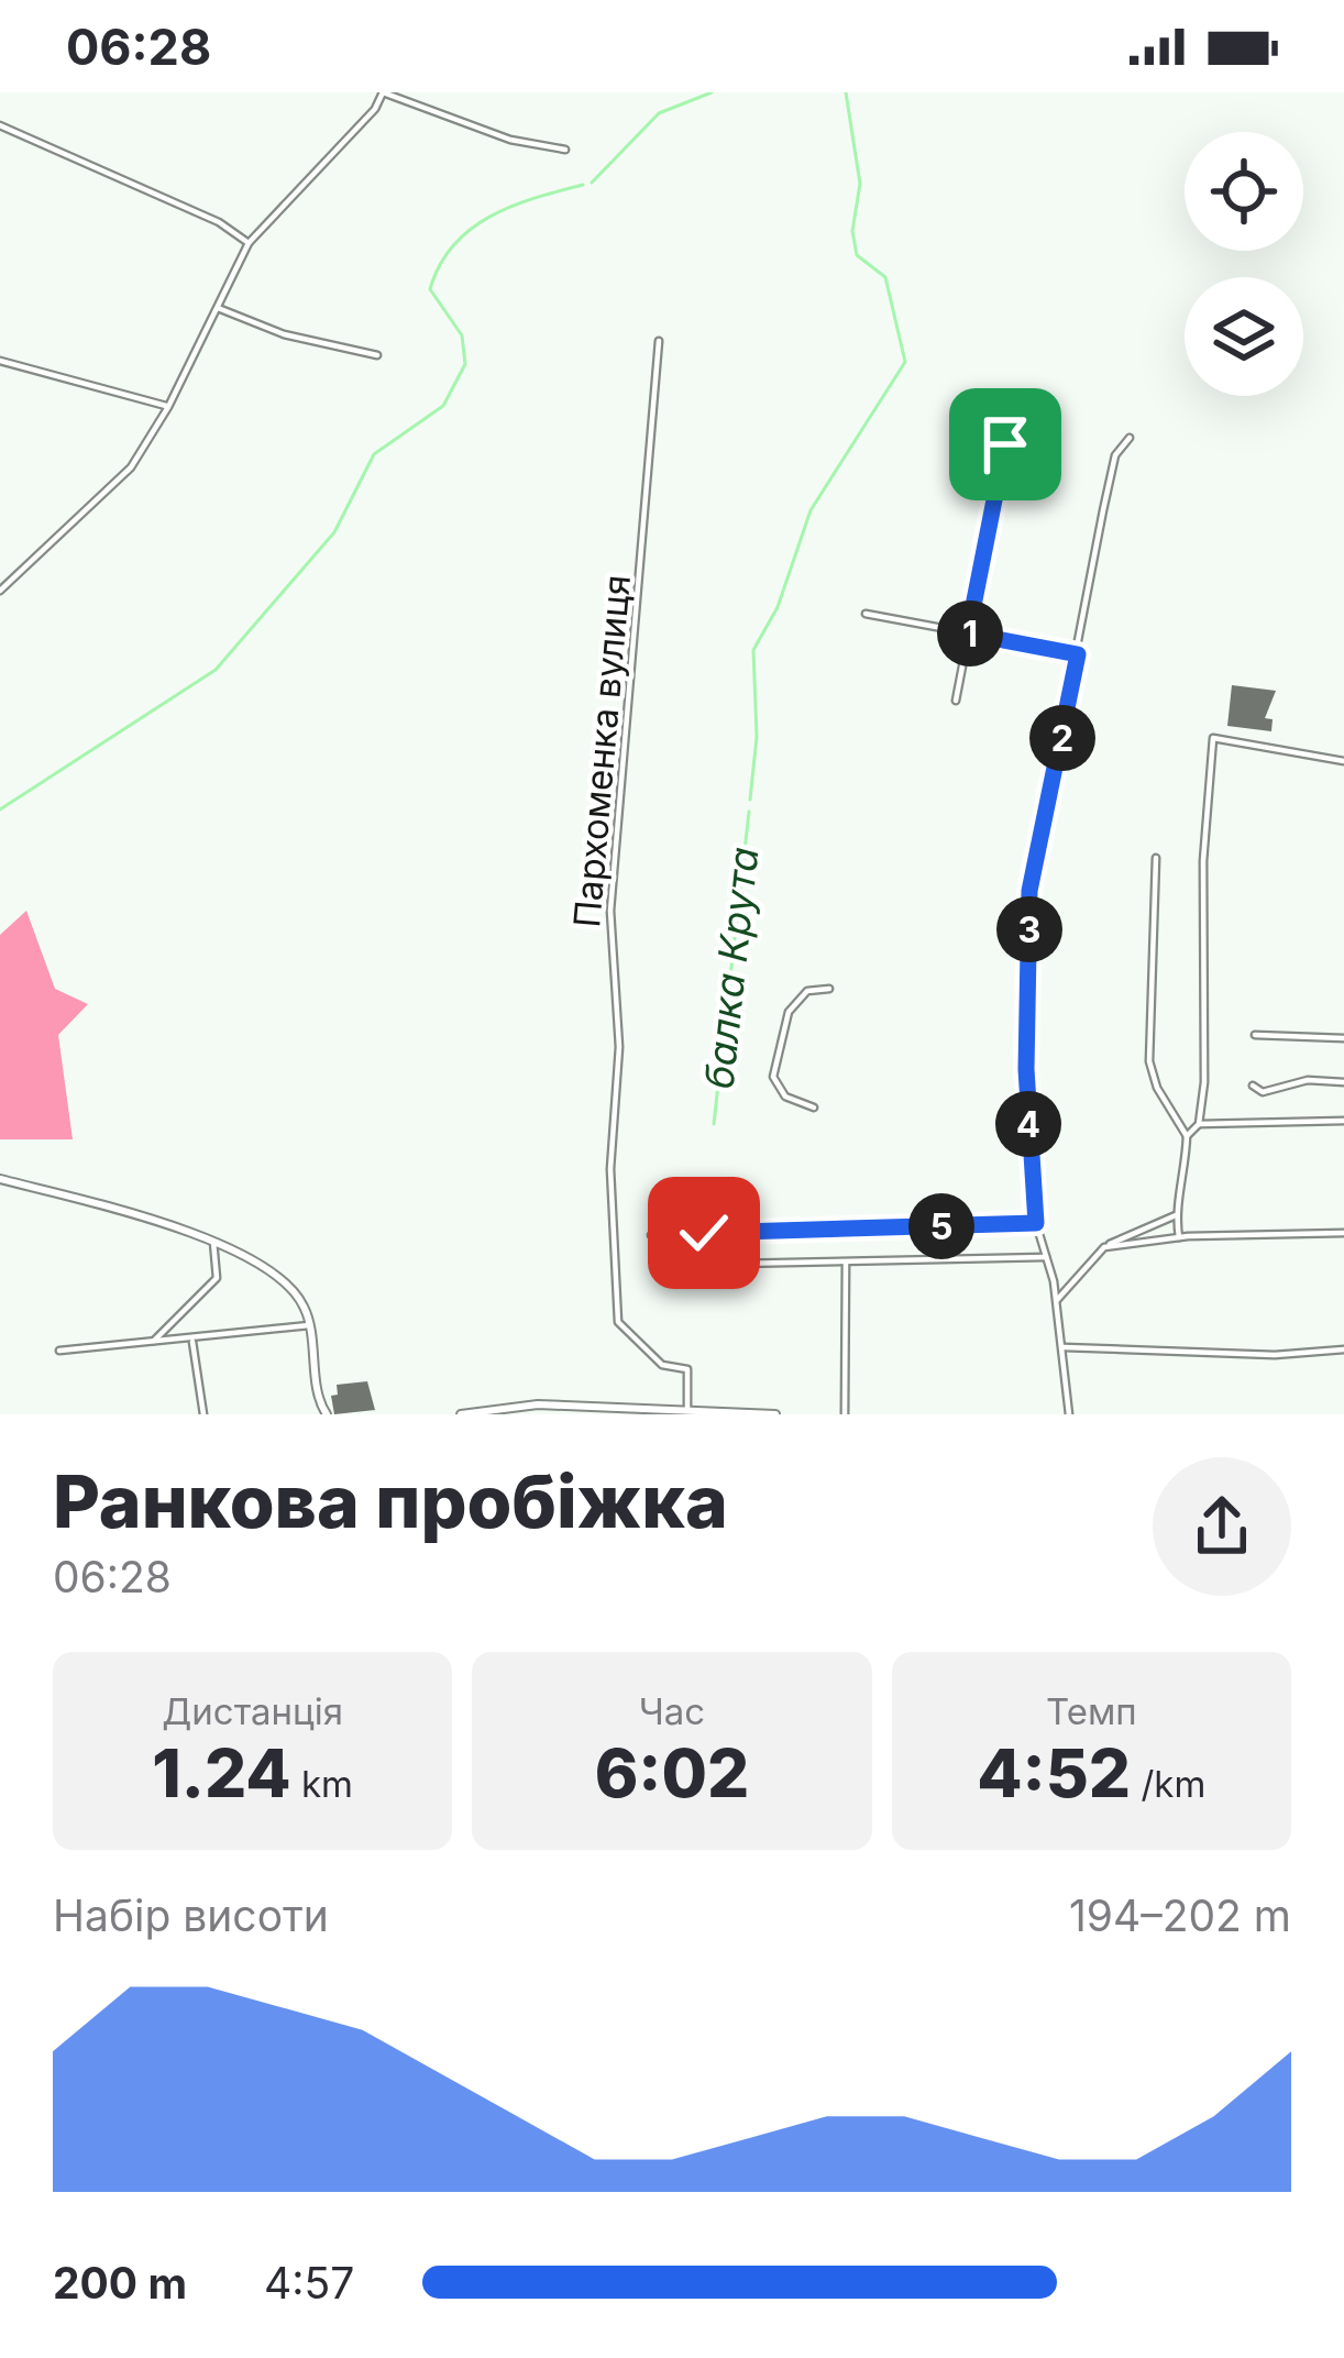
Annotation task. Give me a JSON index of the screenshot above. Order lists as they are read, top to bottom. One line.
{"streets":{"street":["Пархоменка вулиця"]},"water":["балка Крута"],"page":{"status":"06:28","pins":["1","2","3","4","5"],"heading":["Ранкова пробіжка","06:28"],"stats":[["Дистанція","1.24 km"],["Час","6:02"],["Темп","4:52 /km"]],"chart":["Набір висоти","194–202 m"],"list":[{"name":"200 m","note":"4:57"}]}}
